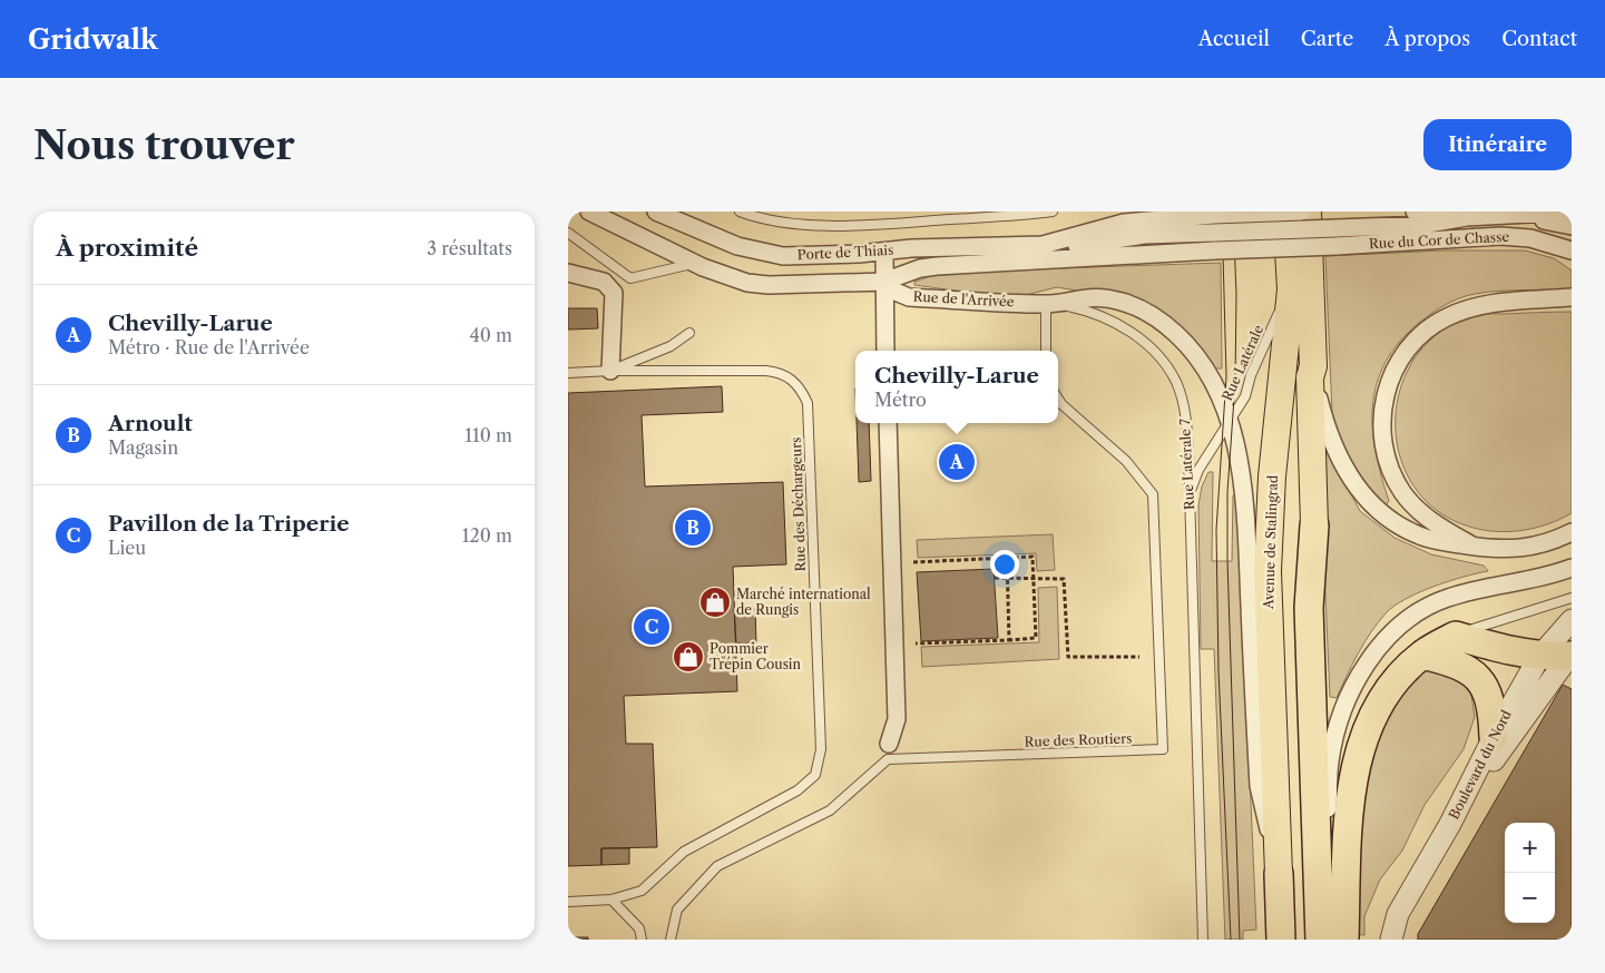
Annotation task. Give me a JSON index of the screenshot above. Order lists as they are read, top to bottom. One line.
{"streets":{"main road":["Avenue de Stalingrad"],"street":["Rue du Cor de Chasse","Porte de Thiais","Rue de l'Arrivée","Boulevard du Nord"],"lane":["Rue Latérale","Rue Latérale 7","Rue des Déchargeurs","Rue des Routiers"]},"crossings":[["Rue du Cor de Chasse","Rue de l'Arrivée"],["Rue de l'Arrivée","Rue Latérale 7"],["Rue Latérale","Rue Latérale 7"],["Rue Latérale","Avenue de Stalingrad"]],"places":{"shop":["Marché international de Rungis","Pommier Trépin Cousin"]},"page":{"header":"Gridwalk","nav":["Accueil","Carte","À propos","Contact"],"buttons":"Itinéraire","title":"Nous trouver","heading":["À proximité","3 résultats"],"list":[{"mark":"A","name":"Chevilly-Larue","note":"Métro · Rue de l'Arrivée","value":"40 m"},{"mark":"B","name":"Arnoult","note":"Magasin","value":"110 m"},{"mark":"C","name":"Pavillon de la Triperie","note":"Lieu","value":"120 m"}],"popup":["Chevilly-Larue","Métro"],"pins":["A","B","C"],"map_buttons":["+","−"]}}
